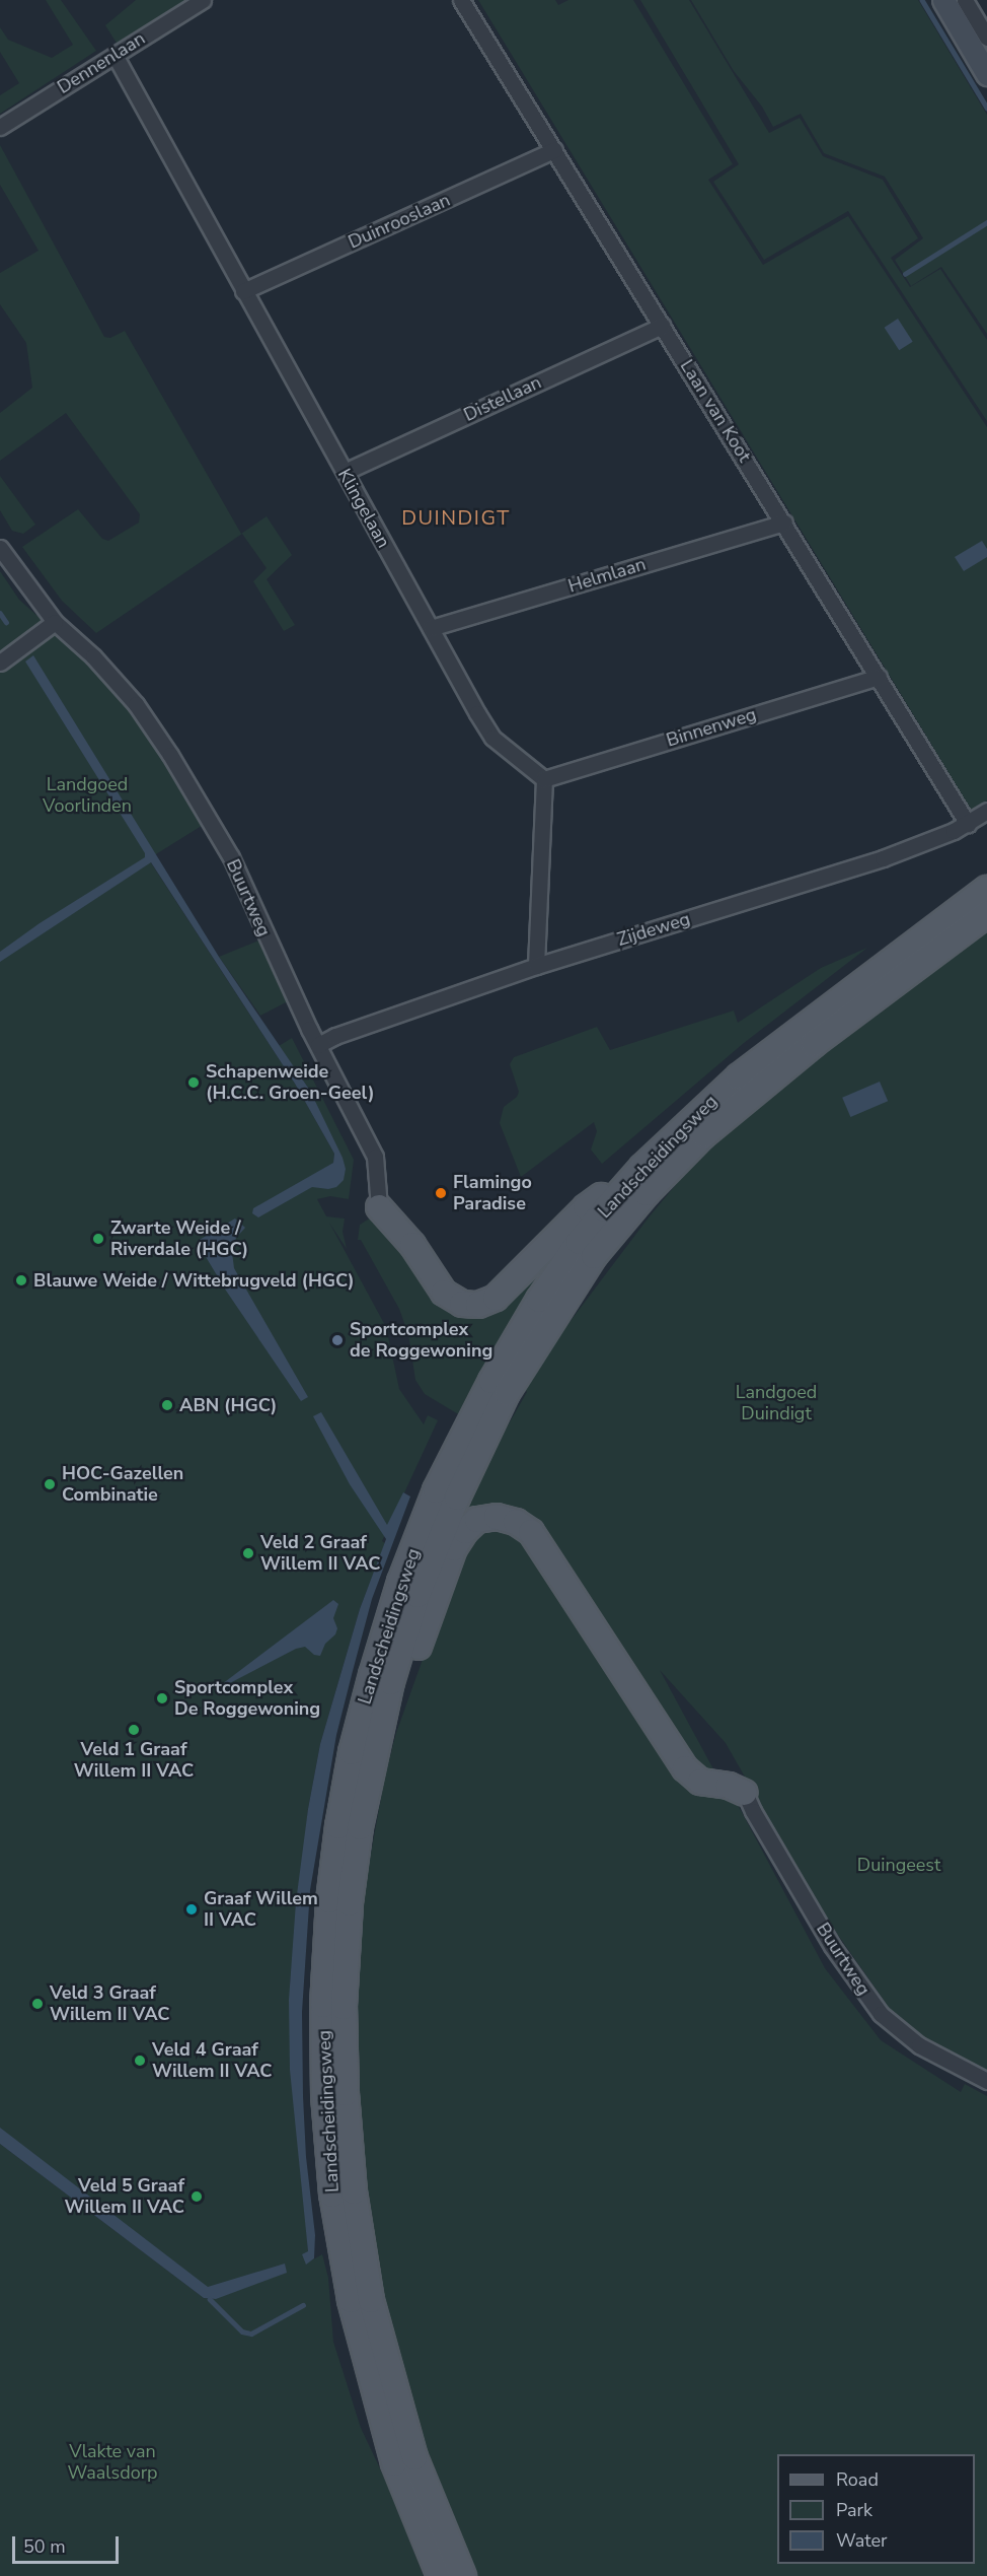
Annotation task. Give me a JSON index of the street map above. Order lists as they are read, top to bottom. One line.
{"streets":{"main road":["Landscheidingsweg"],"street":["Dennenlaan","Duinrooslaan","Distellaan","Laan van Koot","Klingelaan","Helmlaan","Binnenweg","Buurtweg","Zijdeweg"]},"crossings":[["Dennenlaan","Klingelaan"],["Duinrooslaan","Laan van Koot"],["Duinrooslaan","Klingelaan"],["Distellaan","Laan van Koot"],["Distellaan","Klingelaan"],["Laan van Koot","Helmlaan"],["Laan van Koot","Binnenweg"],["Laan van Koot","Zijdeweg"],["Klingelaan","Helmlaan"],["Klingelaan","Binnenweg"],["Buurtweg","Zijdeweg"]],"districts":["DUINDIGT"],"parks":["Landgoed Voorlinden","Landgoed Duindigt","Duingeest","Vlakte van Waalsdorp"],"places":["Schapenweide (H.C.C. Groen-Geel)","Flamingo Paradise","Zwarte Weide / Riverdale (HGC)","Blauwe Weide / Wittebrugveld (HGC)","Sportcomplex de Roggewoning","ABN (HGC)","HOC-Gazellen Combinatie","Veld 2 Graaf Willem II VAC","Sportcomplex De Roggewoning","Veld 1 Graaf Willem II VAC","Graaf Willem II VAC","Veld 3 Graaf Willem II VAC","Veld 4 Graaf Willem II VAC","Veld 5 Graaf Willem II VAC"],"legend":["Road","Park","Water"],"scale_bar":"50 m"}
